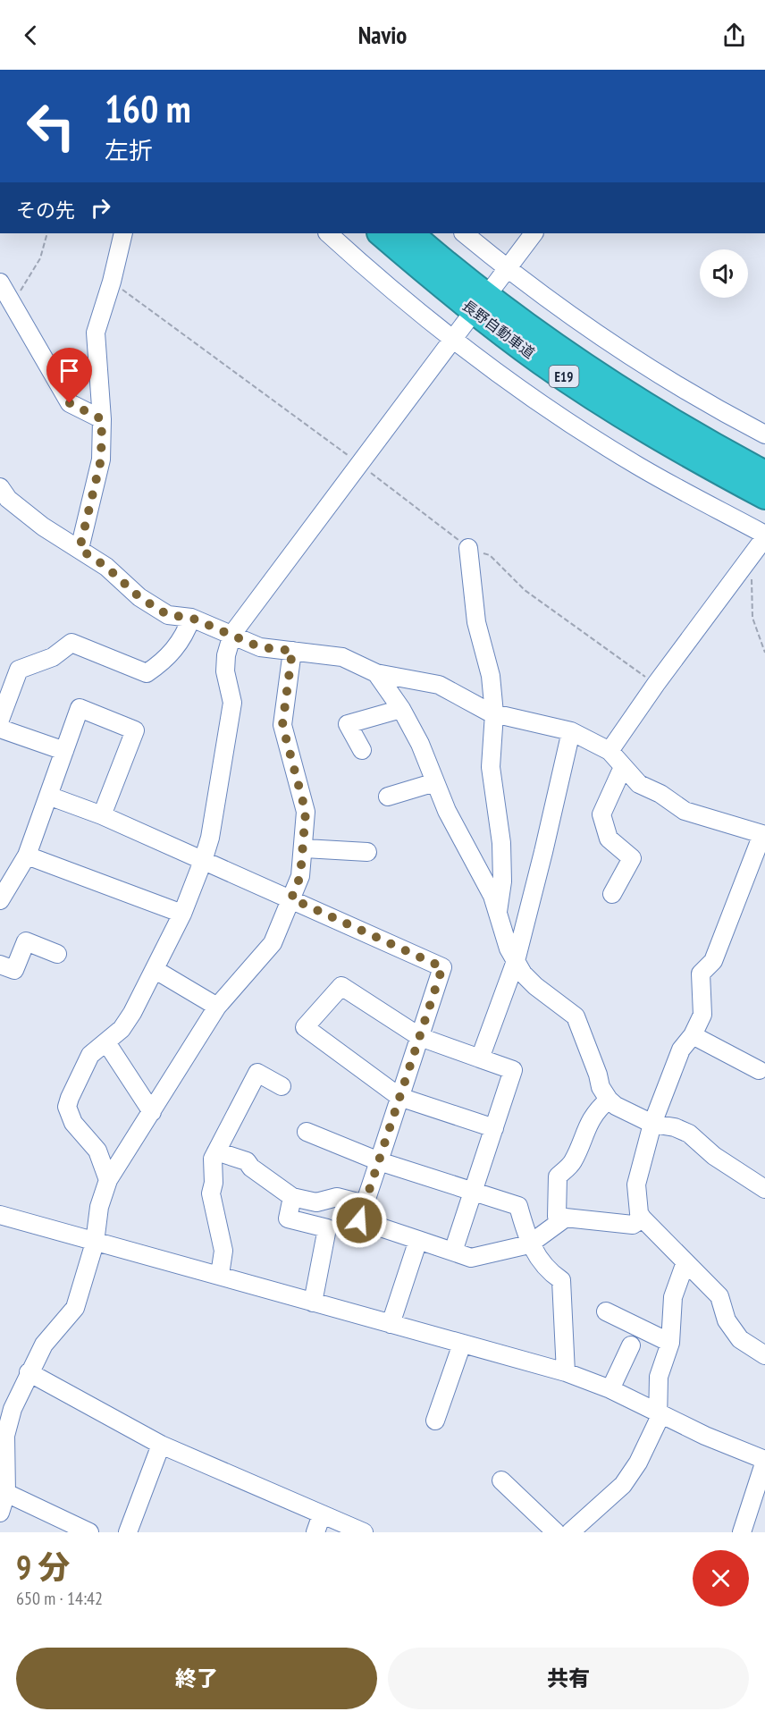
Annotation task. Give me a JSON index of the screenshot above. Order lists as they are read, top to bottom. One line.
{"streets":{"highway":["長野自動車道","E19"]},"page":{"header":"Navio","turn":["160 m","左折"],"then":"その先","heading":["9 分","650 m · 14:42"],"buttons":["終了","共有"]}}
